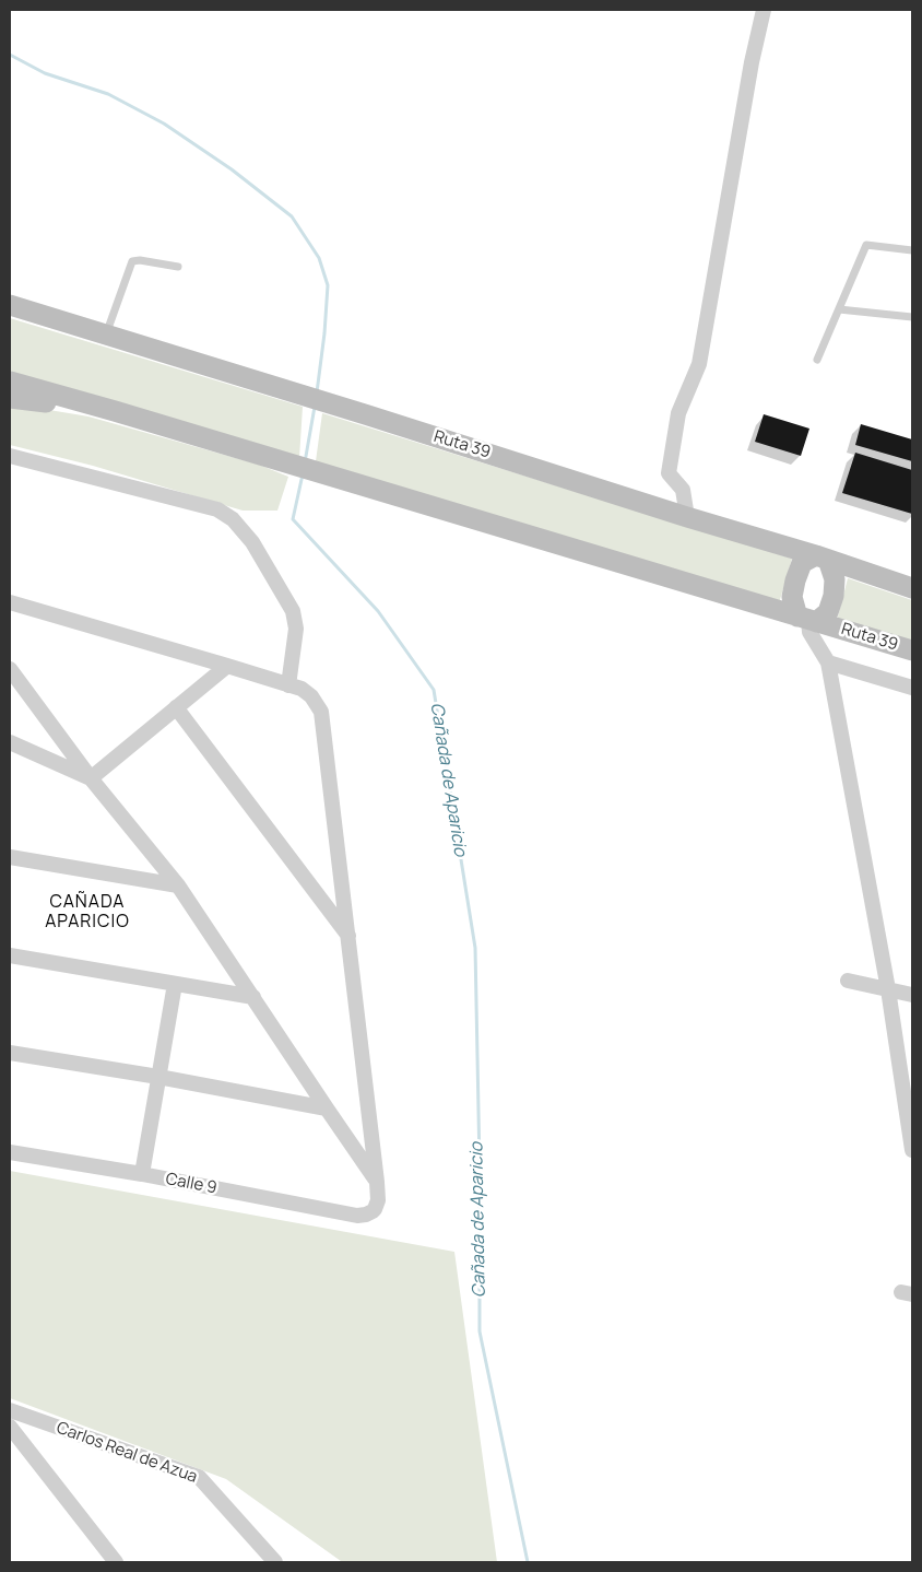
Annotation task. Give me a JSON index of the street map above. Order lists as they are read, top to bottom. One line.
{"streets":{"main road":["Ruta 39"],"street":["Calle 9","Carlos Real de Azua"]},"districts":["CAÑADA APARICIO"],"water":["Cañada de Aparicio"]}
